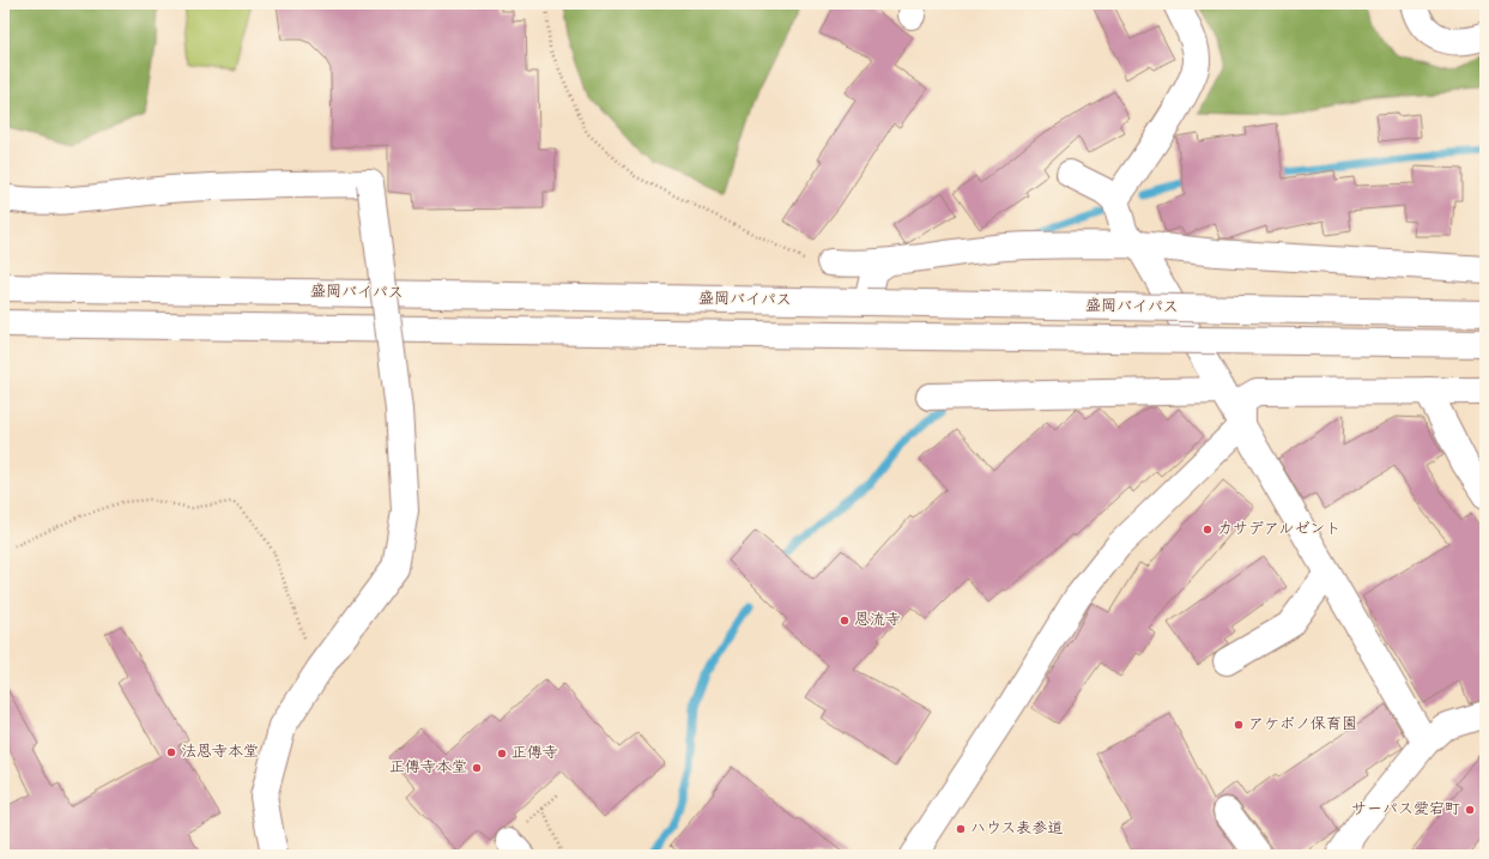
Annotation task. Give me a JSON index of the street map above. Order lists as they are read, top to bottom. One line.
{"streets":{"main road":["盛岡バイパス"]},"places":["カサデアルゼント","恩流寺","アケボノ保育園","法恩寺本堂","正傳寺","正傳寺本堂","サーパス愛宕町","ハウス表参道"]}
